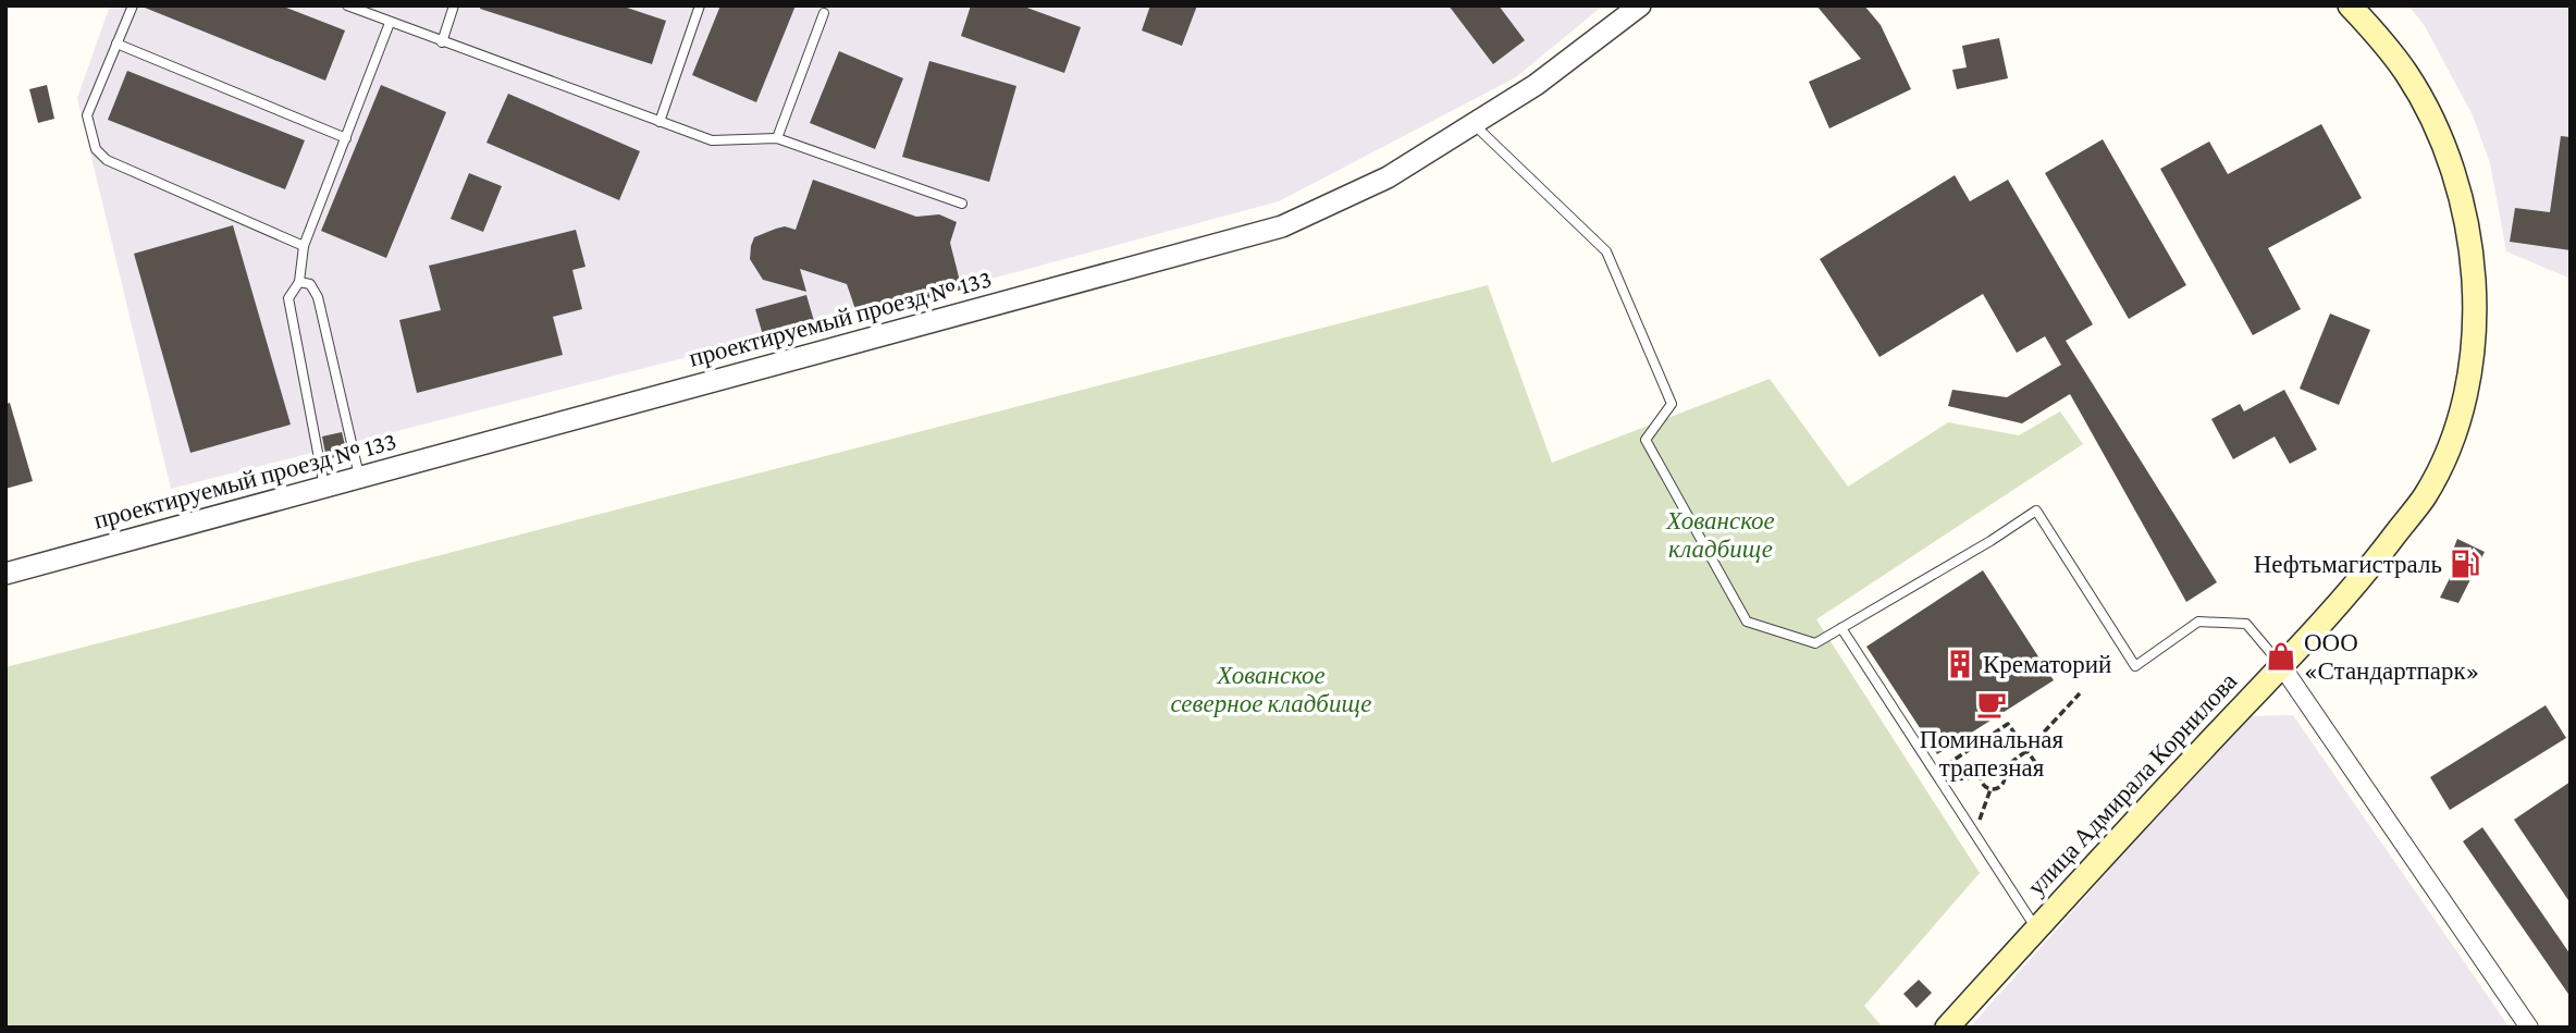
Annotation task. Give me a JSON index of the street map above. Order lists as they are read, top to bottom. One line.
{"streets":{"main road":["улица Адмирала Корнилова"],"street":["проектируемый проезд № 133"]},"parks":["Хованское кладбище","Хованское северное кладбище"],"places":{"fuel station":["Нефтьмагистраль"],"shop":["ООО «Стандартпарк»"],"building":["Крематорий"],"cafe":["Поминальная трапезная"]}}
